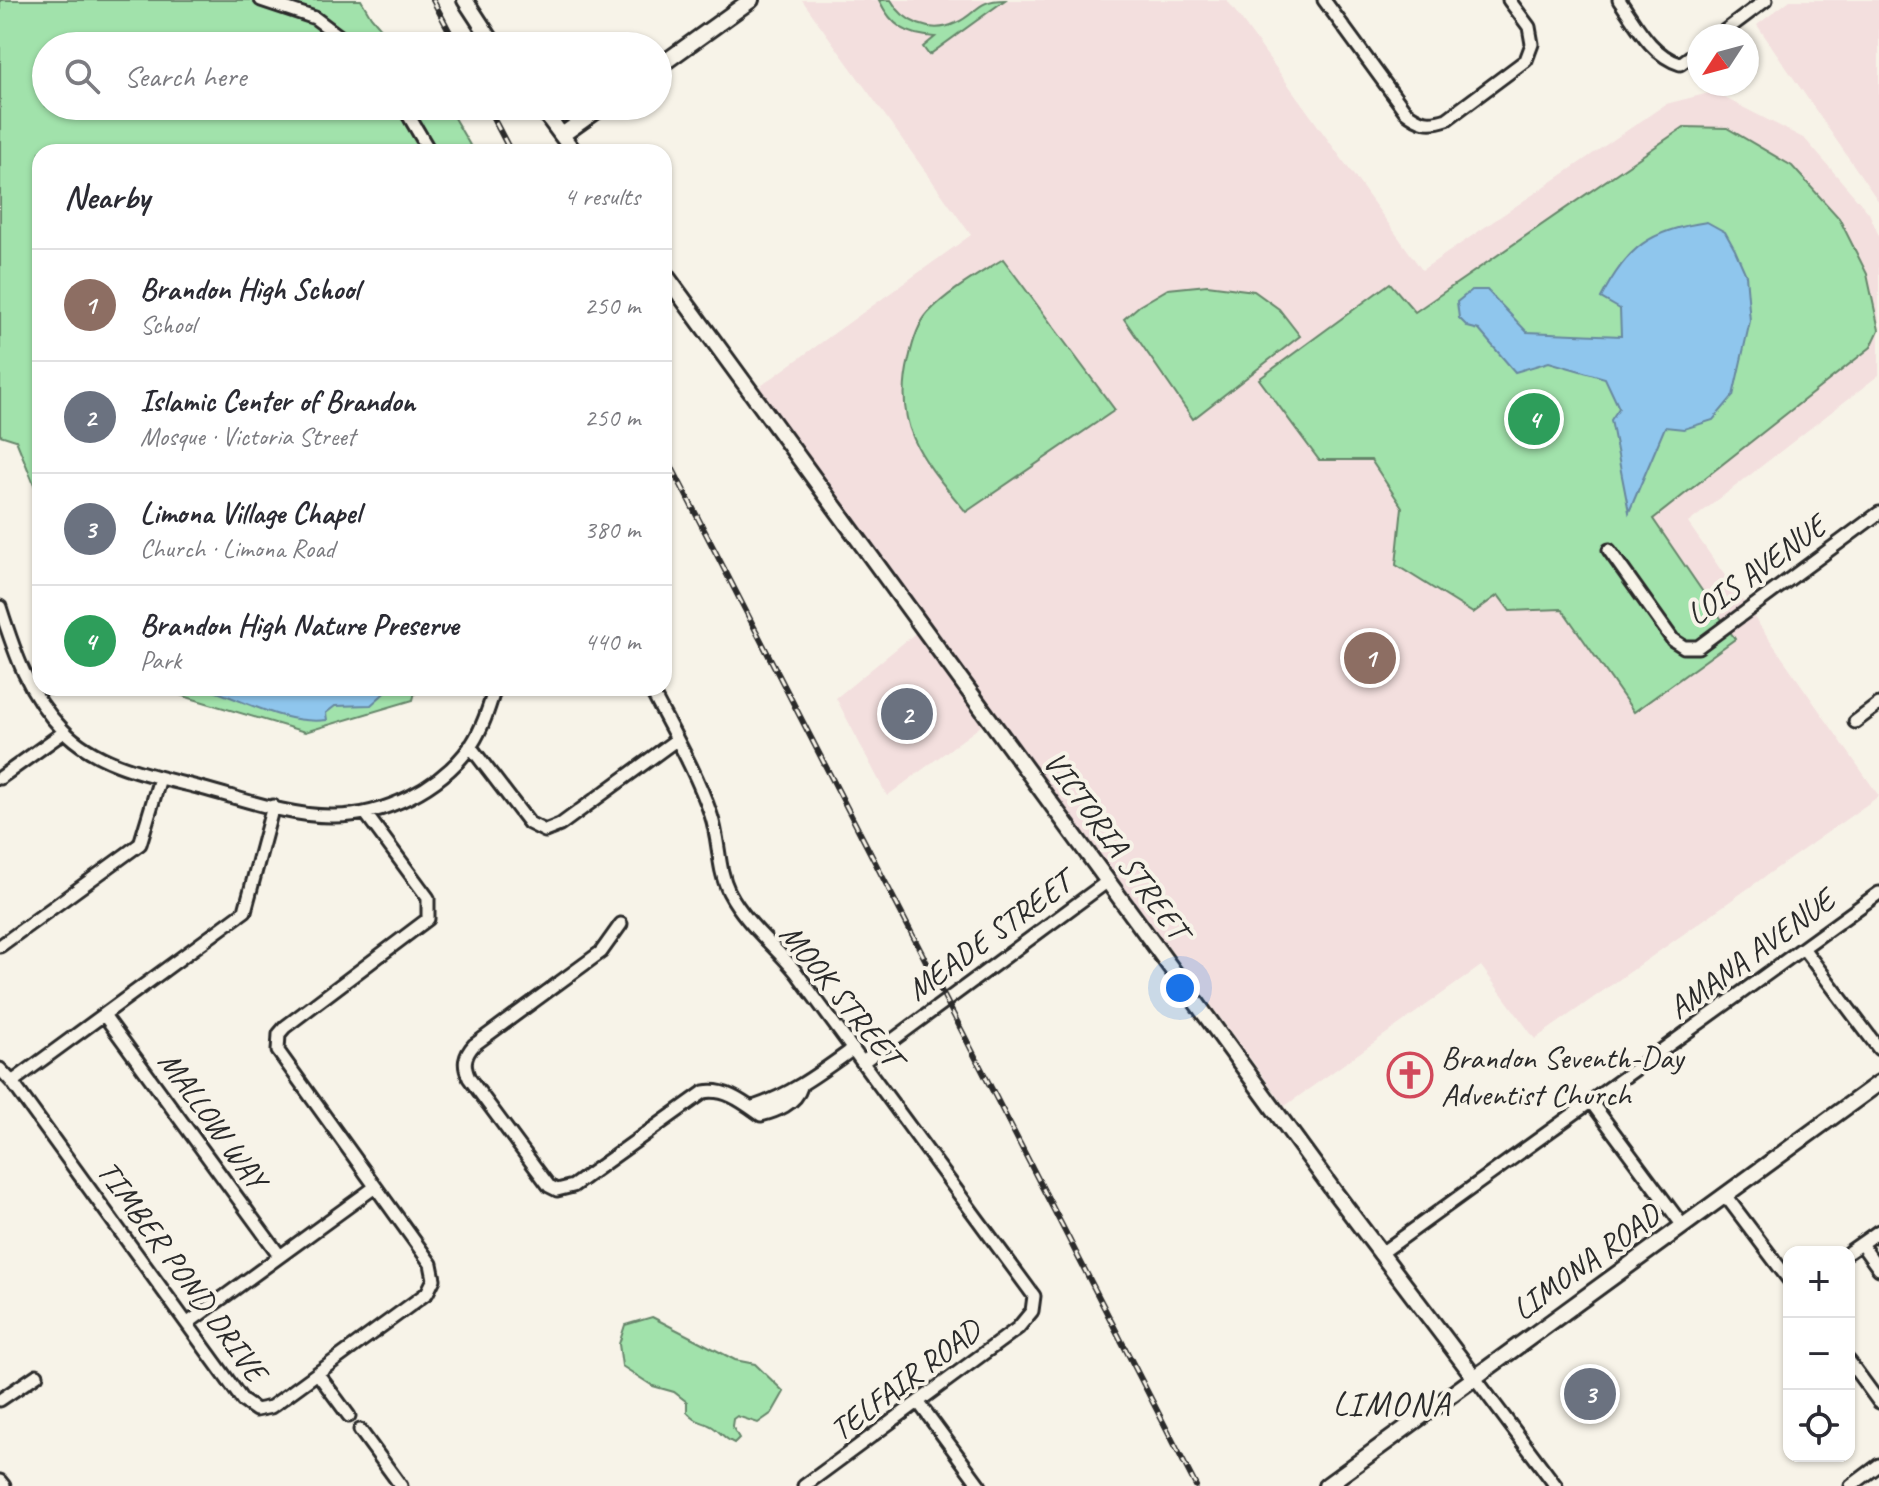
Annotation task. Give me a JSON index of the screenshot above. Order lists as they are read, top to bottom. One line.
{"streets":{"street":["LOIS AVENUE","VICTORIA STREET","MEADE STREET","AMANA AVENUE","MOOK STREET","MALLOW WAY","LIMONA ROAD","TIMBER POND DRIVE","TELFAIR ROAD"]},"crossings":[["VICTORIA STREET","MEADE STREET"],["VICTORIA STREET","AMANA AVENUE"],["VICTORIA STREET","LIMONA ROAD"],["MEADE STREET","MOOK STREET"],["MOOK STREET","TELFAIR ROAD"]],"districts":["LIMONA"],"places":{"church":["Brandon Seventh-Day Adventist Church"]},"north":"bottom left","page":{"search":"Search here","heading":["Nearby","4 results"],"list":[{"mark":"1","name":"Brandon High School","note":"School","value":"250 m"},{"mark":"2","name":"Islamic Center of Brandon","note":"Mosque · Victoria Street","value":"250 m"},{"mark":"3","name":"Limona Village Chapel","note":"Church · Limona Road","value":"380 m"},{"mark":"4","name":"Brandon High Nature Preserve","note":"Park","value":"440 m"}],"pins":["4","1","2","3"],"map_buttons":["+","−"]}}
